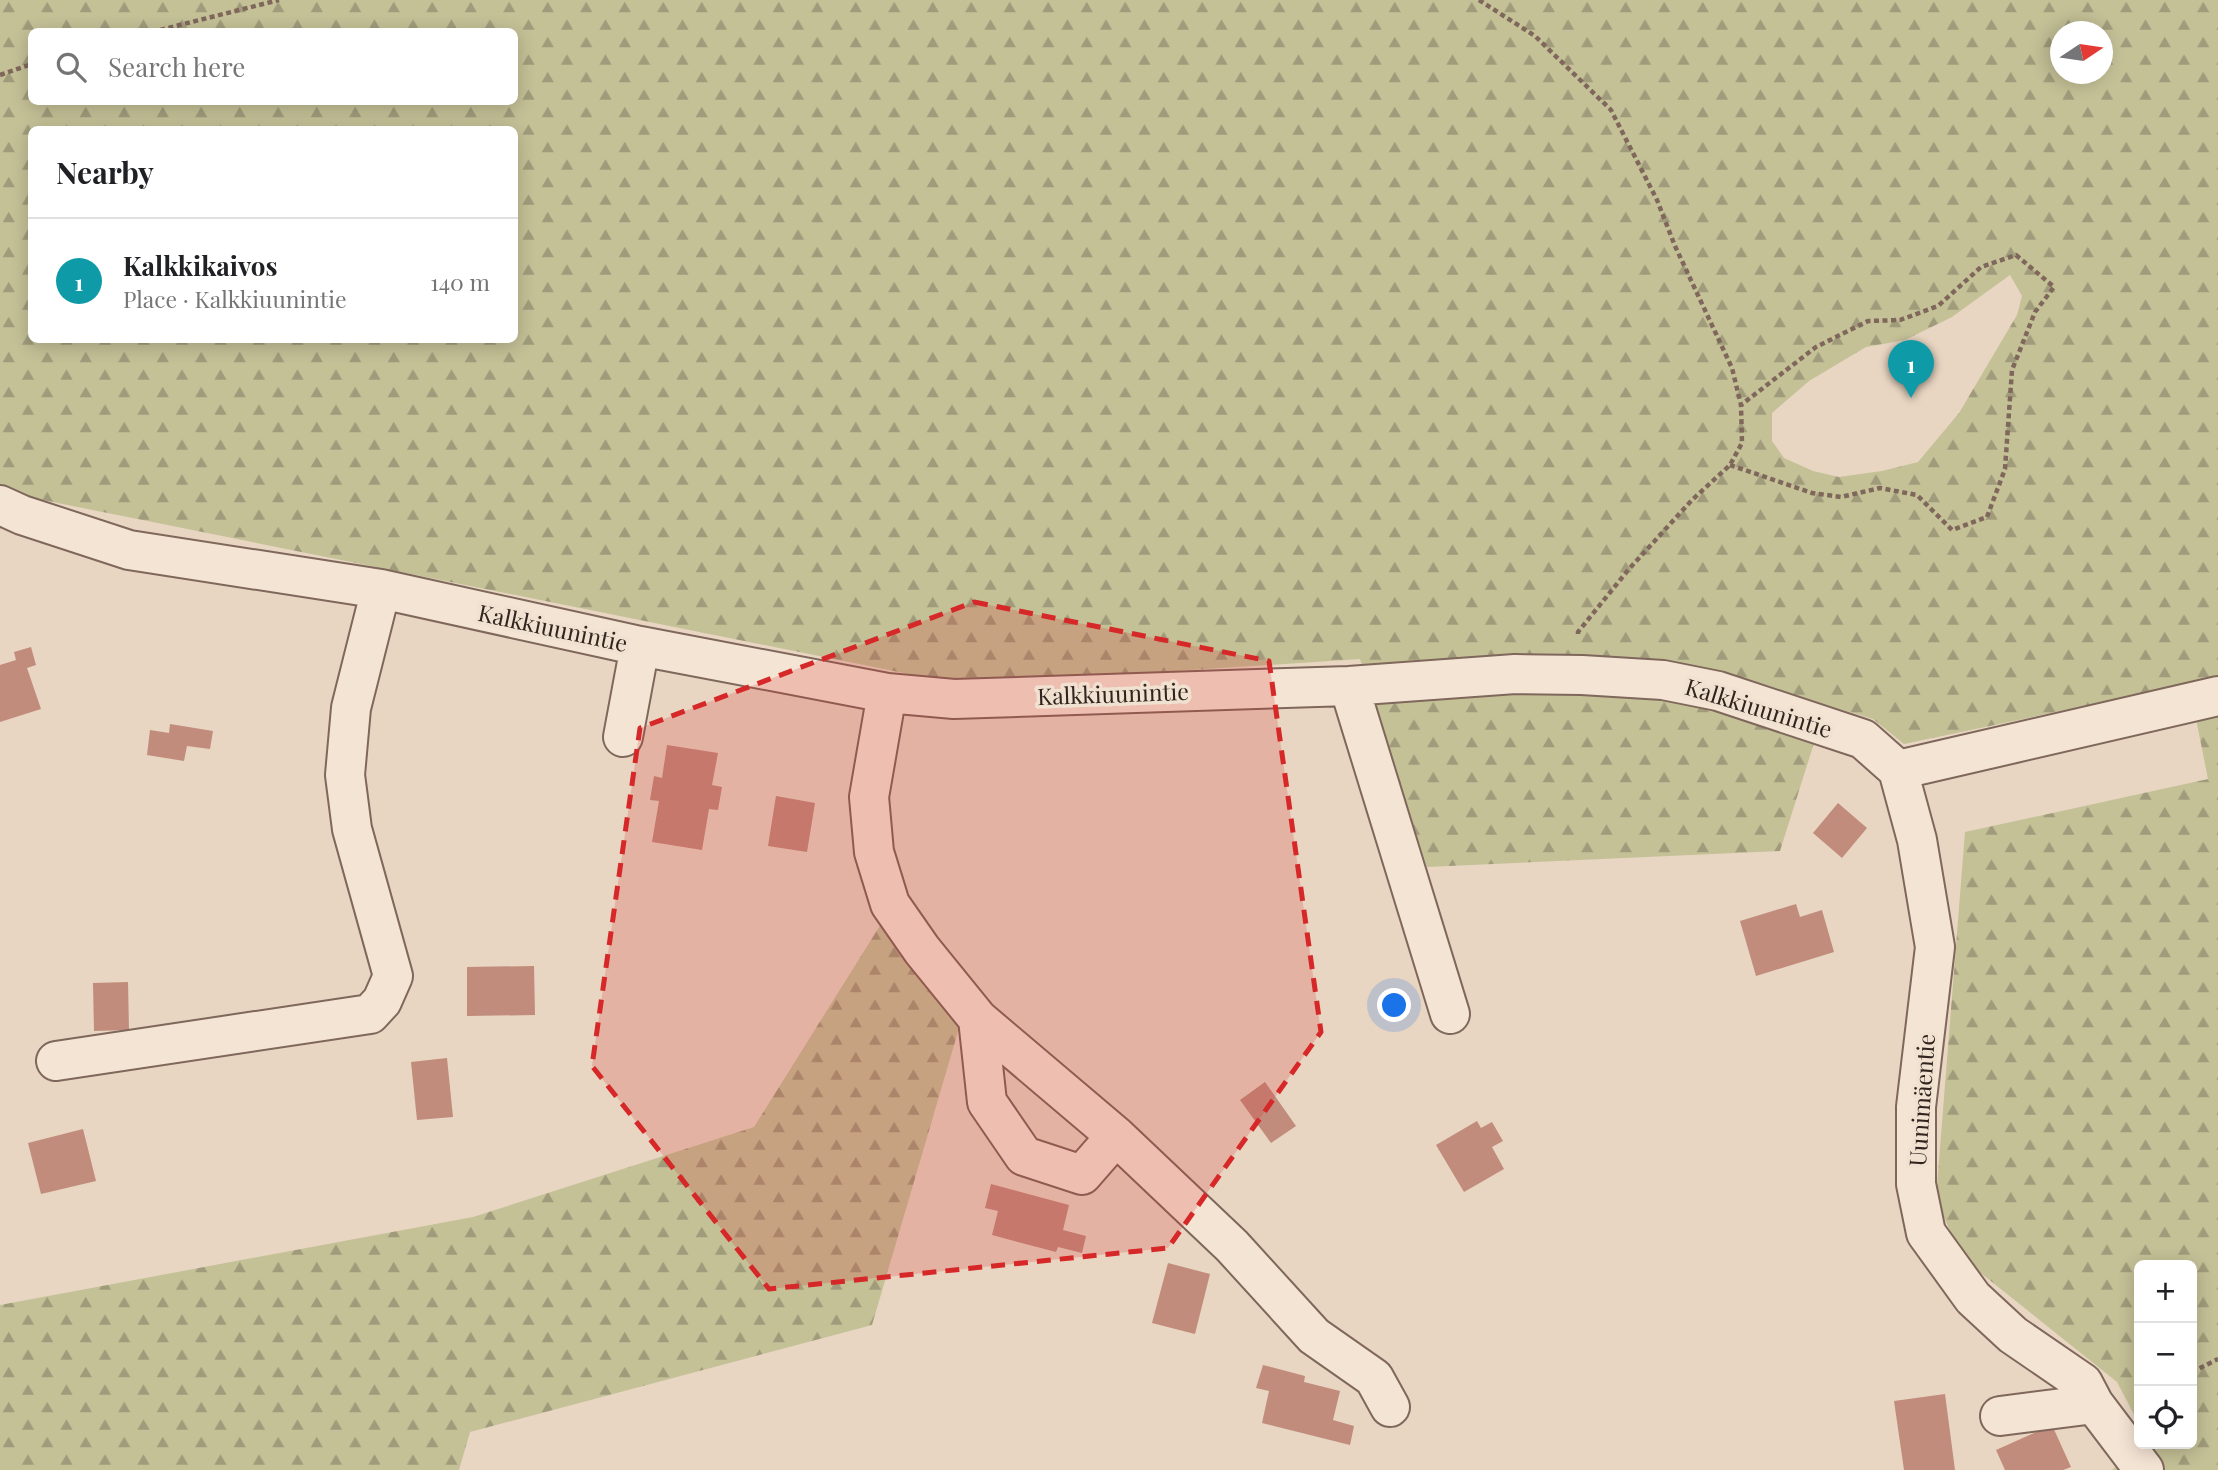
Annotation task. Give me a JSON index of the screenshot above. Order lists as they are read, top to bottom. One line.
{"streets":{"street":["Kalkkiuunintie","Uunimäentie"]},"crossings":[["Kalkkiuunintie","Uunimäentie"]],"north":"right","page":{"search":"Search here","heading":"Nearby","list":[{"mark":"1","name":"Kalkkikaivos","note":"Place · Kalkkiuunintie","value":"140 m"}],"pins":"1","map_buttons":["+","−"]}}
